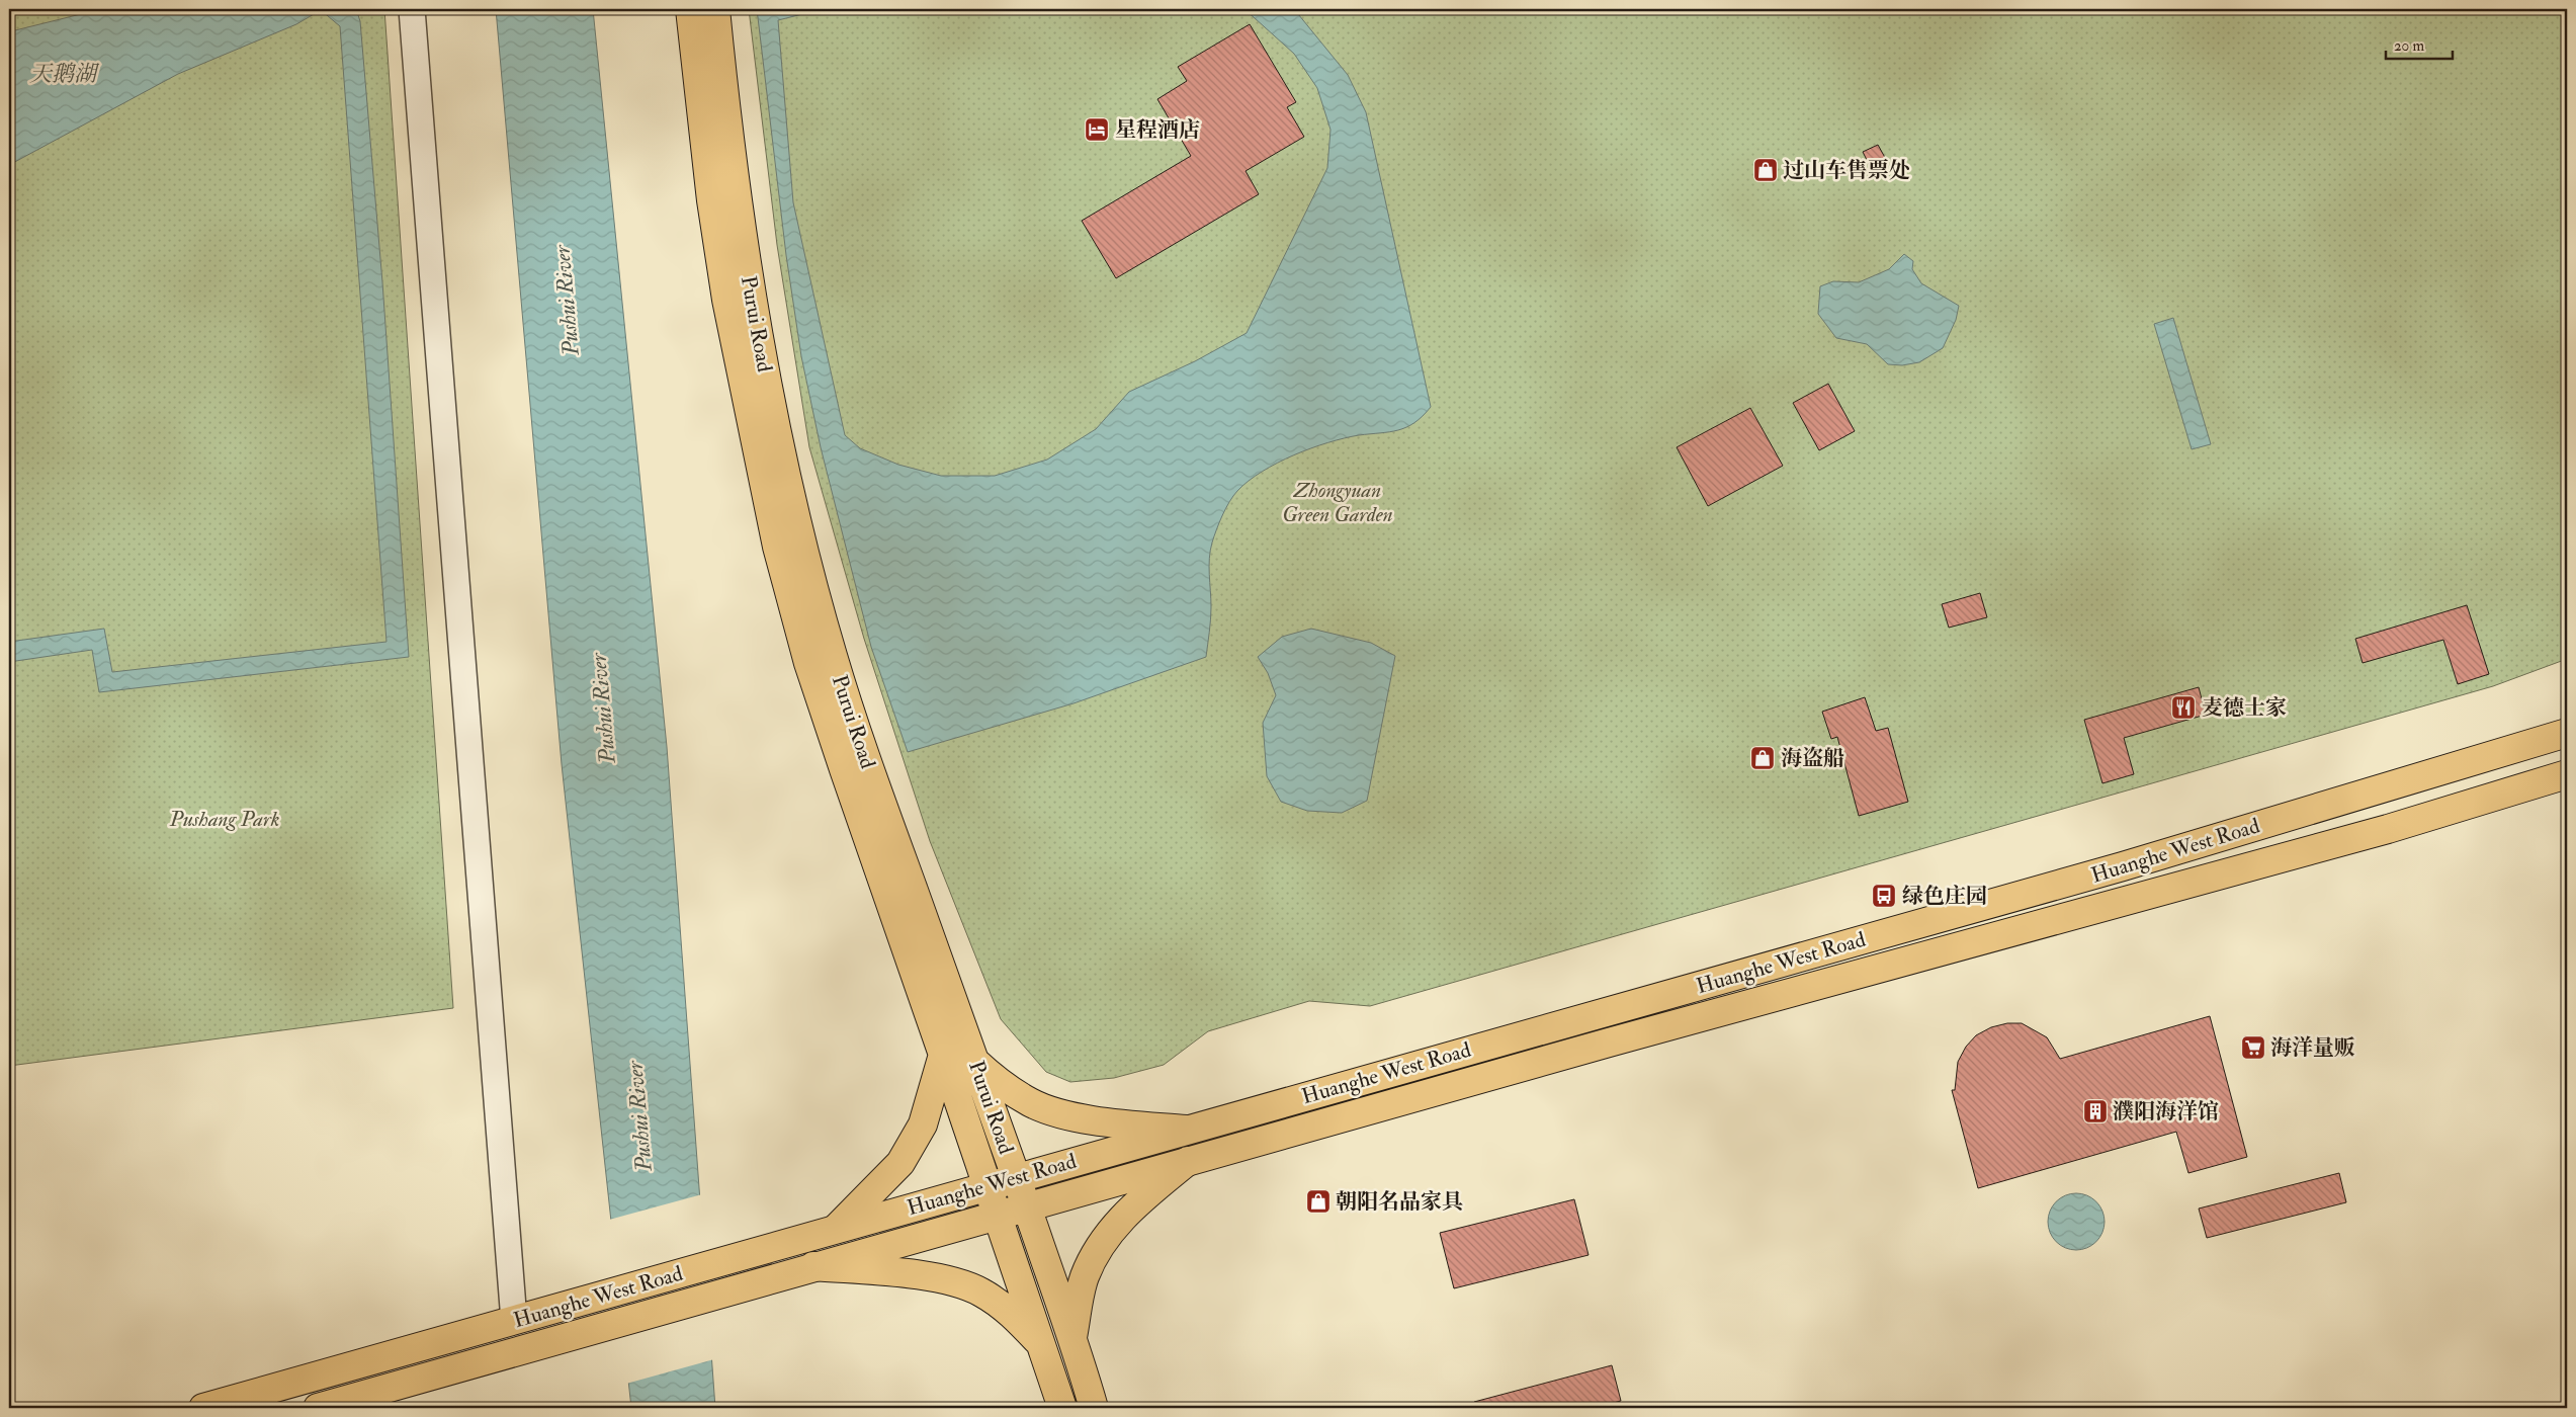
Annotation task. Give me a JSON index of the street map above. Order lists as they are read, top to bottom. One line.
{"streets":{"main road":["Purui Road","Huanghe West Road"]},"crossings":[["Purui Road","Huanghe West Road"]],"water":["天鹅湖","Pushui River"],"parks":["Zhongyuan Green Garden","Pushang Park"],"places":{"hotel":["星程酒店"],"shop":["过山车售票处","海盗船","朝阳名品家具"],"restaurant":["麦德士家"],"bus stop":["绿色庄园"],"supermarket":["海洋量贩"],"building":["濮阳海洋馆"]},"scale_bar":"20 m"}
